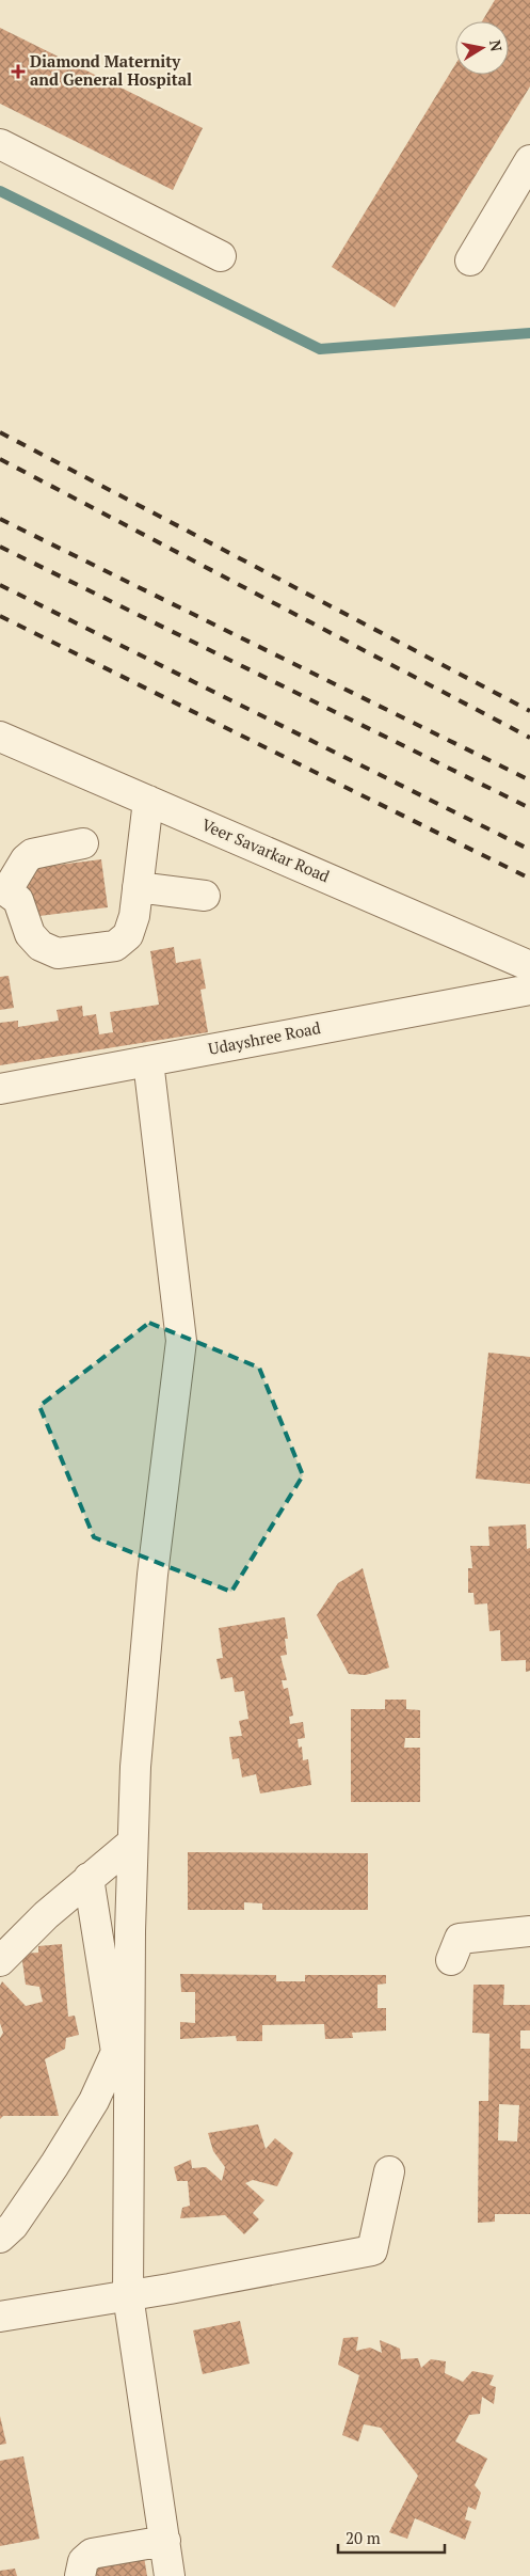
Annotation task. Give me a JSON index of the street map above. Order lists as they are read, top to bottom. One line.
{"streets":{"street":["Veer Savarkar Road","Udayshree Road"]},"places":{"health":["Diamond Maternity and General Hospital"]},"scale_bar":"20 m","north":"right"}
